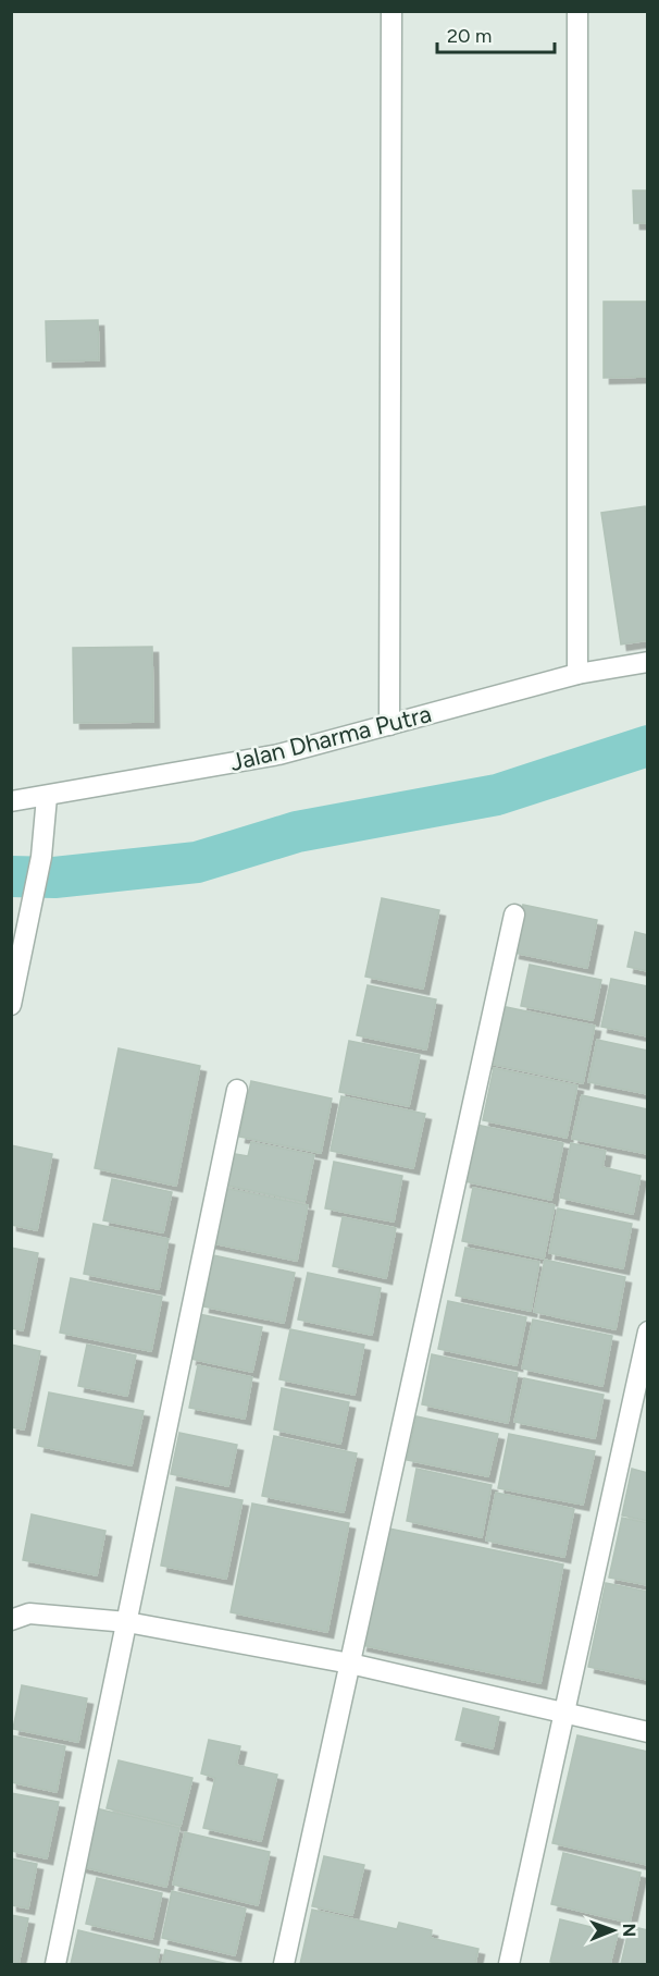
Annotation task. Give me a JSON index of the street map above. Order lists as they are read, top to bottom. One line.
{"streets":{"street":["Jalan Dharma Putra"]},"scale_bar":"20 m","north":"right"}
